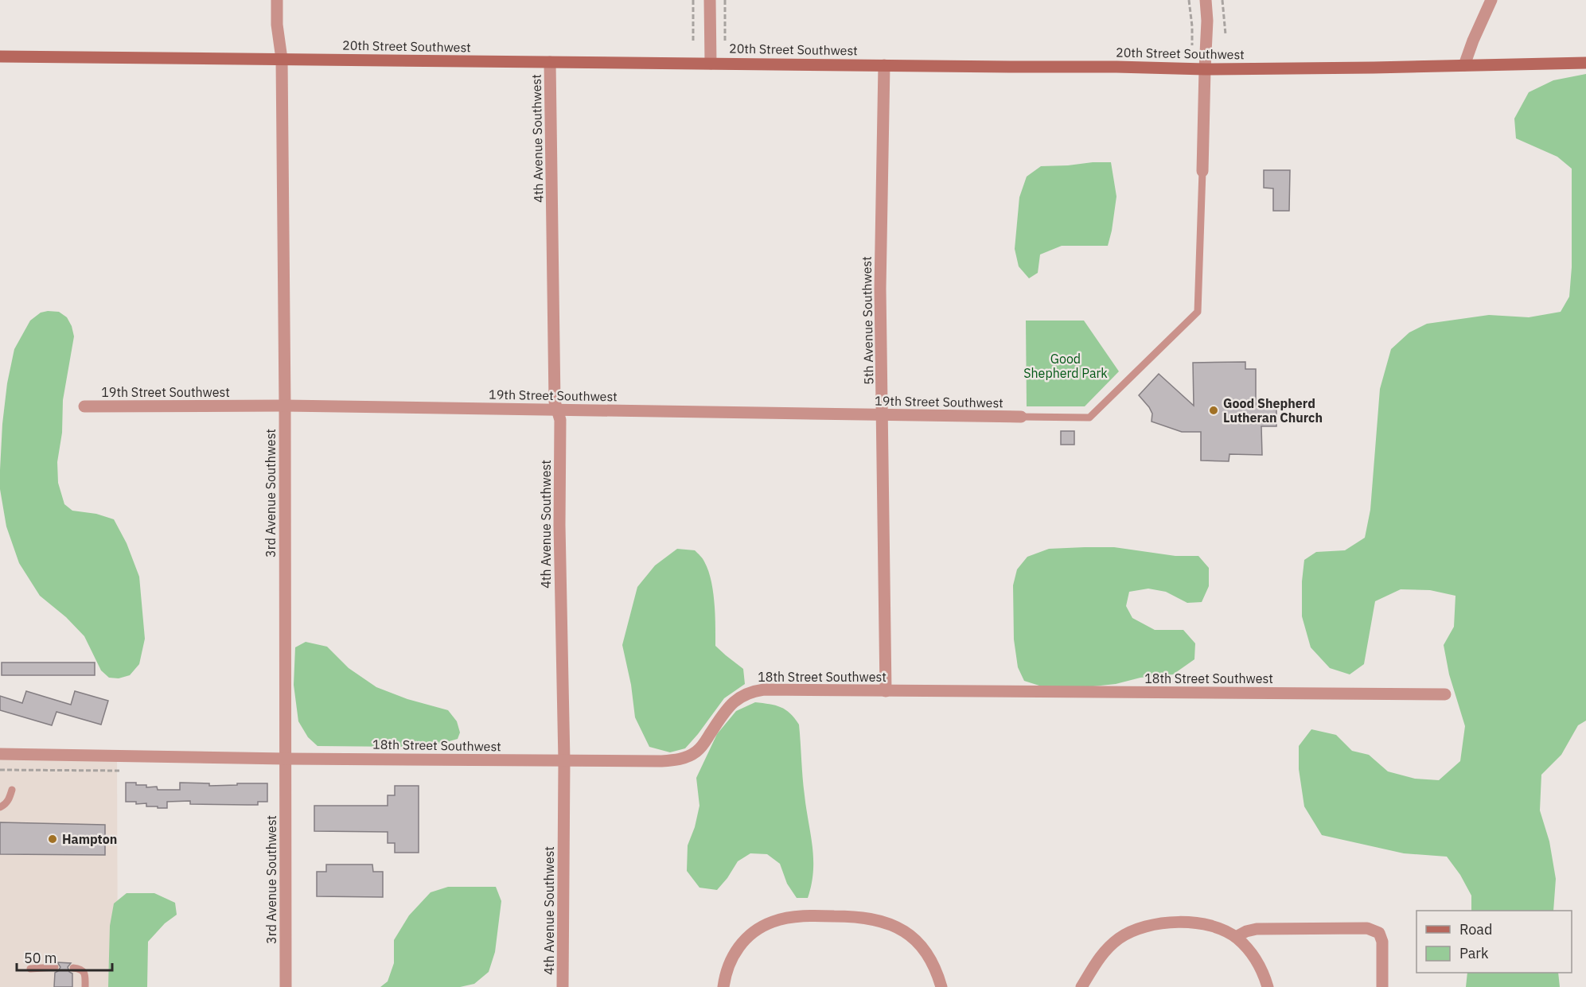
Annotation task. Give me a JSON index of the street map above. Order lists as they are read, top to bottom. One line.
{"streets":{"street":["20th Street Southwest","4th Avenue Southwest","5th Avenue Southwest","19th Street Southwest","3rd Avenue Southwest","18th Street Southwest"]},"crossings":[["20th Street Southwest","4th Avenue Southwest"],["20th Street Southwest","5th Avenue Southwest"],["20th Street Southwest","3rd Avenue Southwest"],["4th Avenue Southwest","19th Street Southwest"],["4th Avenue Southwest","18th Street Southwest"],["5th Avenue Southwest","19th Street Southwest"],["5th Avenue Southwest","18th Street Southwest"],["19th Street Southwest","3rd Avenue Southwest"],["3rd Avenue Southwest","18th Street Southwest"]],"parks":["Good Shepherd Park"],"places":["Good Shepherd Lutheran Church","Hampton"],"legend":["Road","Park"],"scale_bar":"50 m"}
